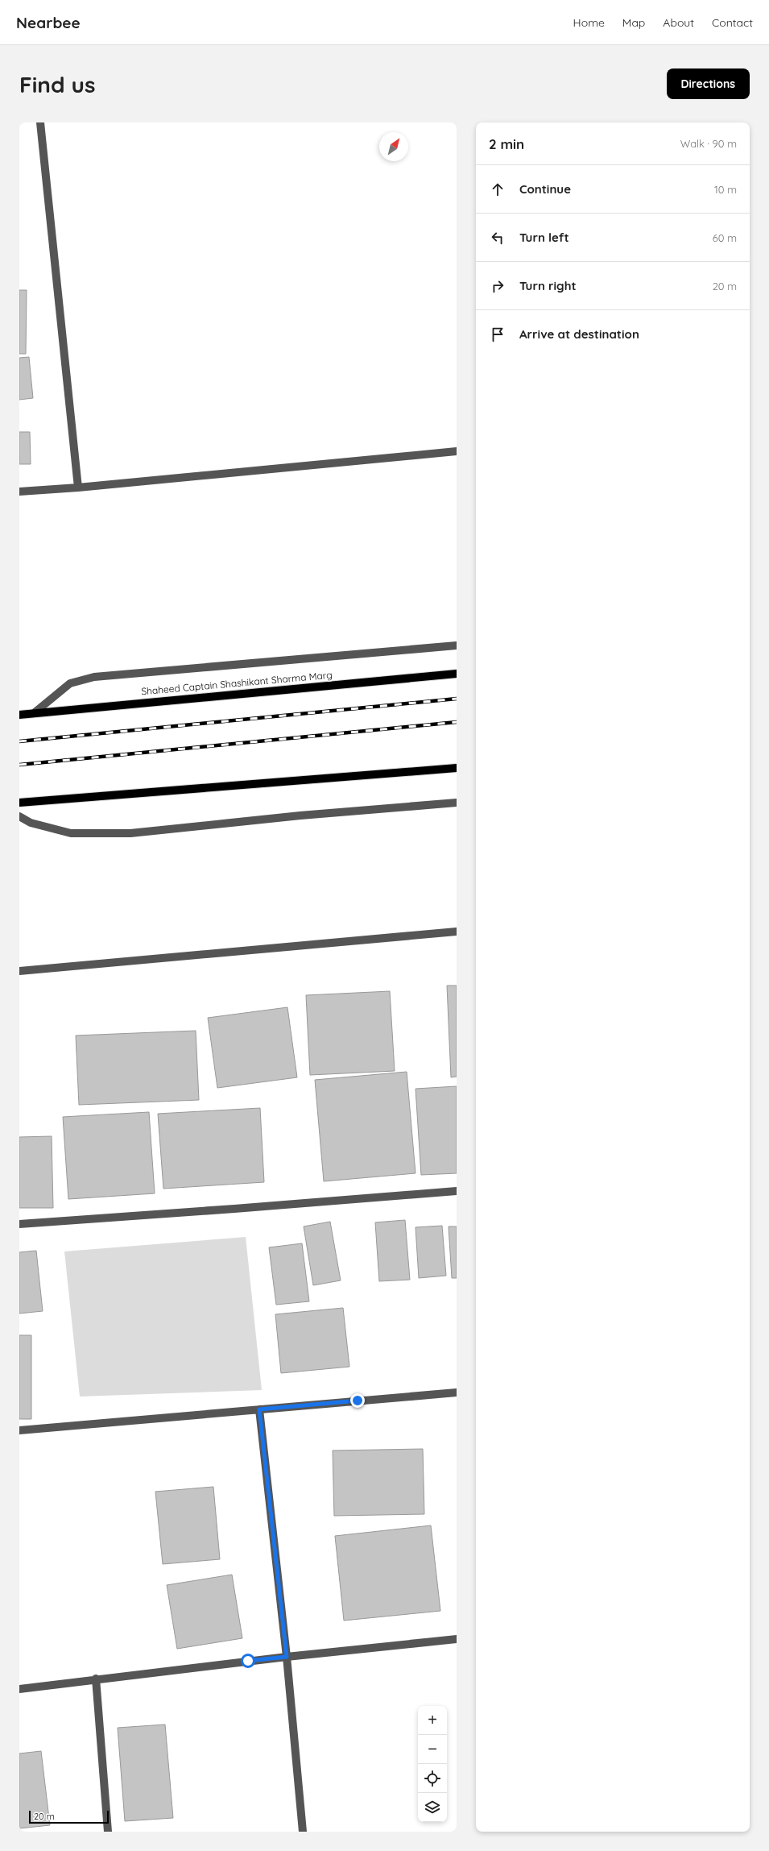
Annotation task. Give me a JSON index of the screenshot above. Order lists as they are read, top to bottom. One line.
{"streets":{"main road":["Shaheed Captain Shashikant Sharma Marg"]},"scale_bar":"20 m","north":"top right","page":{"header":"Nearbee","nav":["Home","Map","About","Contact"],"buttons":"Directions","title":"Find us","heading":["2 min","Walk · 90 m"],"list":[["Continue","10 m"],["Turn left","60 m"],["Turn right","20 m"],"Arrive at destination"],"map_buttons":["+","−"],"scale":"20 m"}}
